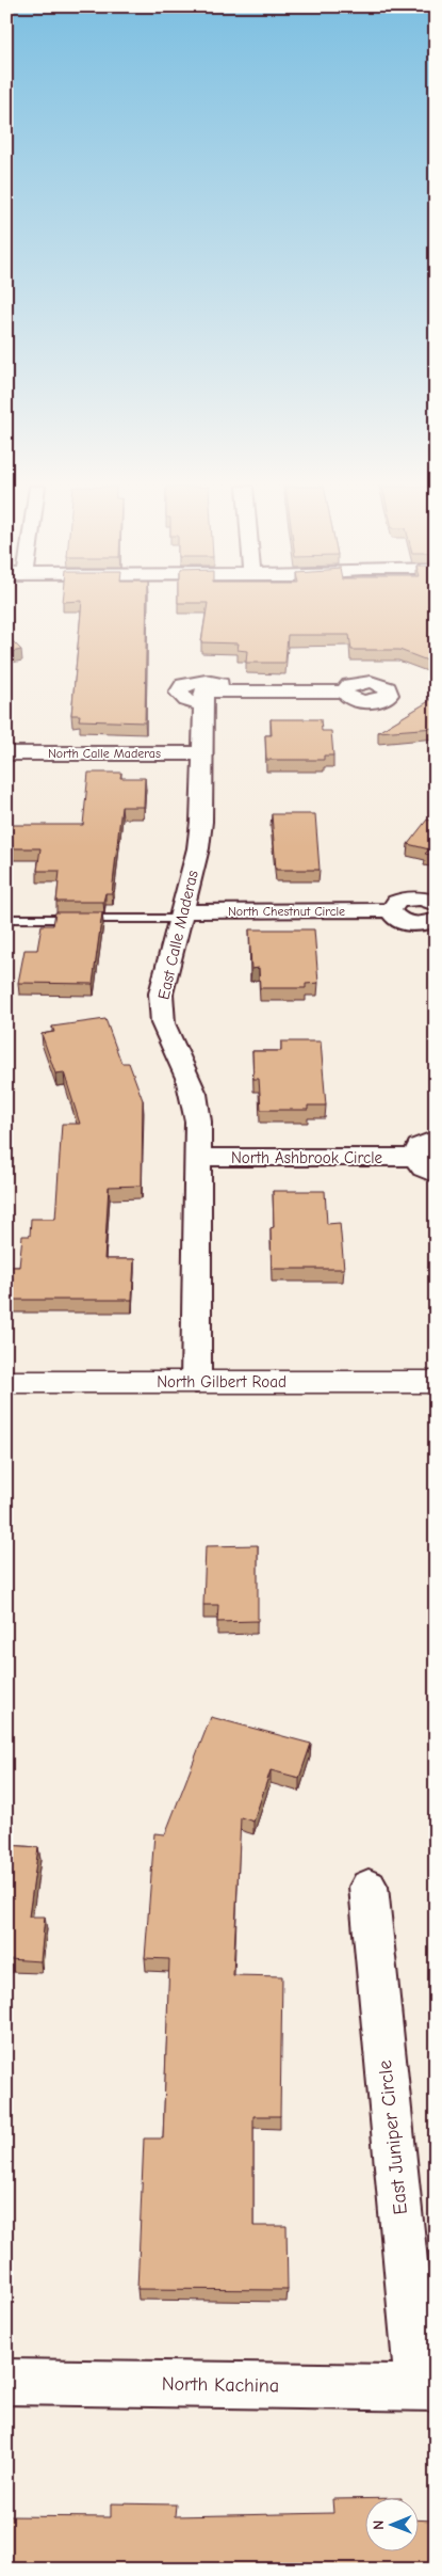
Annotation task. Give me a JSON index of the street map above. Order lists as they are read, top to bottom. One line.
{"streets":{"main road":["North Gilbert Road"],"street":["North Calle Maderas","North Chestnut Circle","East Calle Maderas","North Ashbrook Circle","East Juniper Circle","North Kachina"]},"crossings":[["North Calle Maderas","East Calle Maderas"],["North Chestnut Circle","East Calle Maderas"],["East Calle Maderas","North Ashbrook Circle"],["East Calle Maderas","North Gilbert Road"],["East Juniper Circle","North Kachina"]],"north":"left"}
